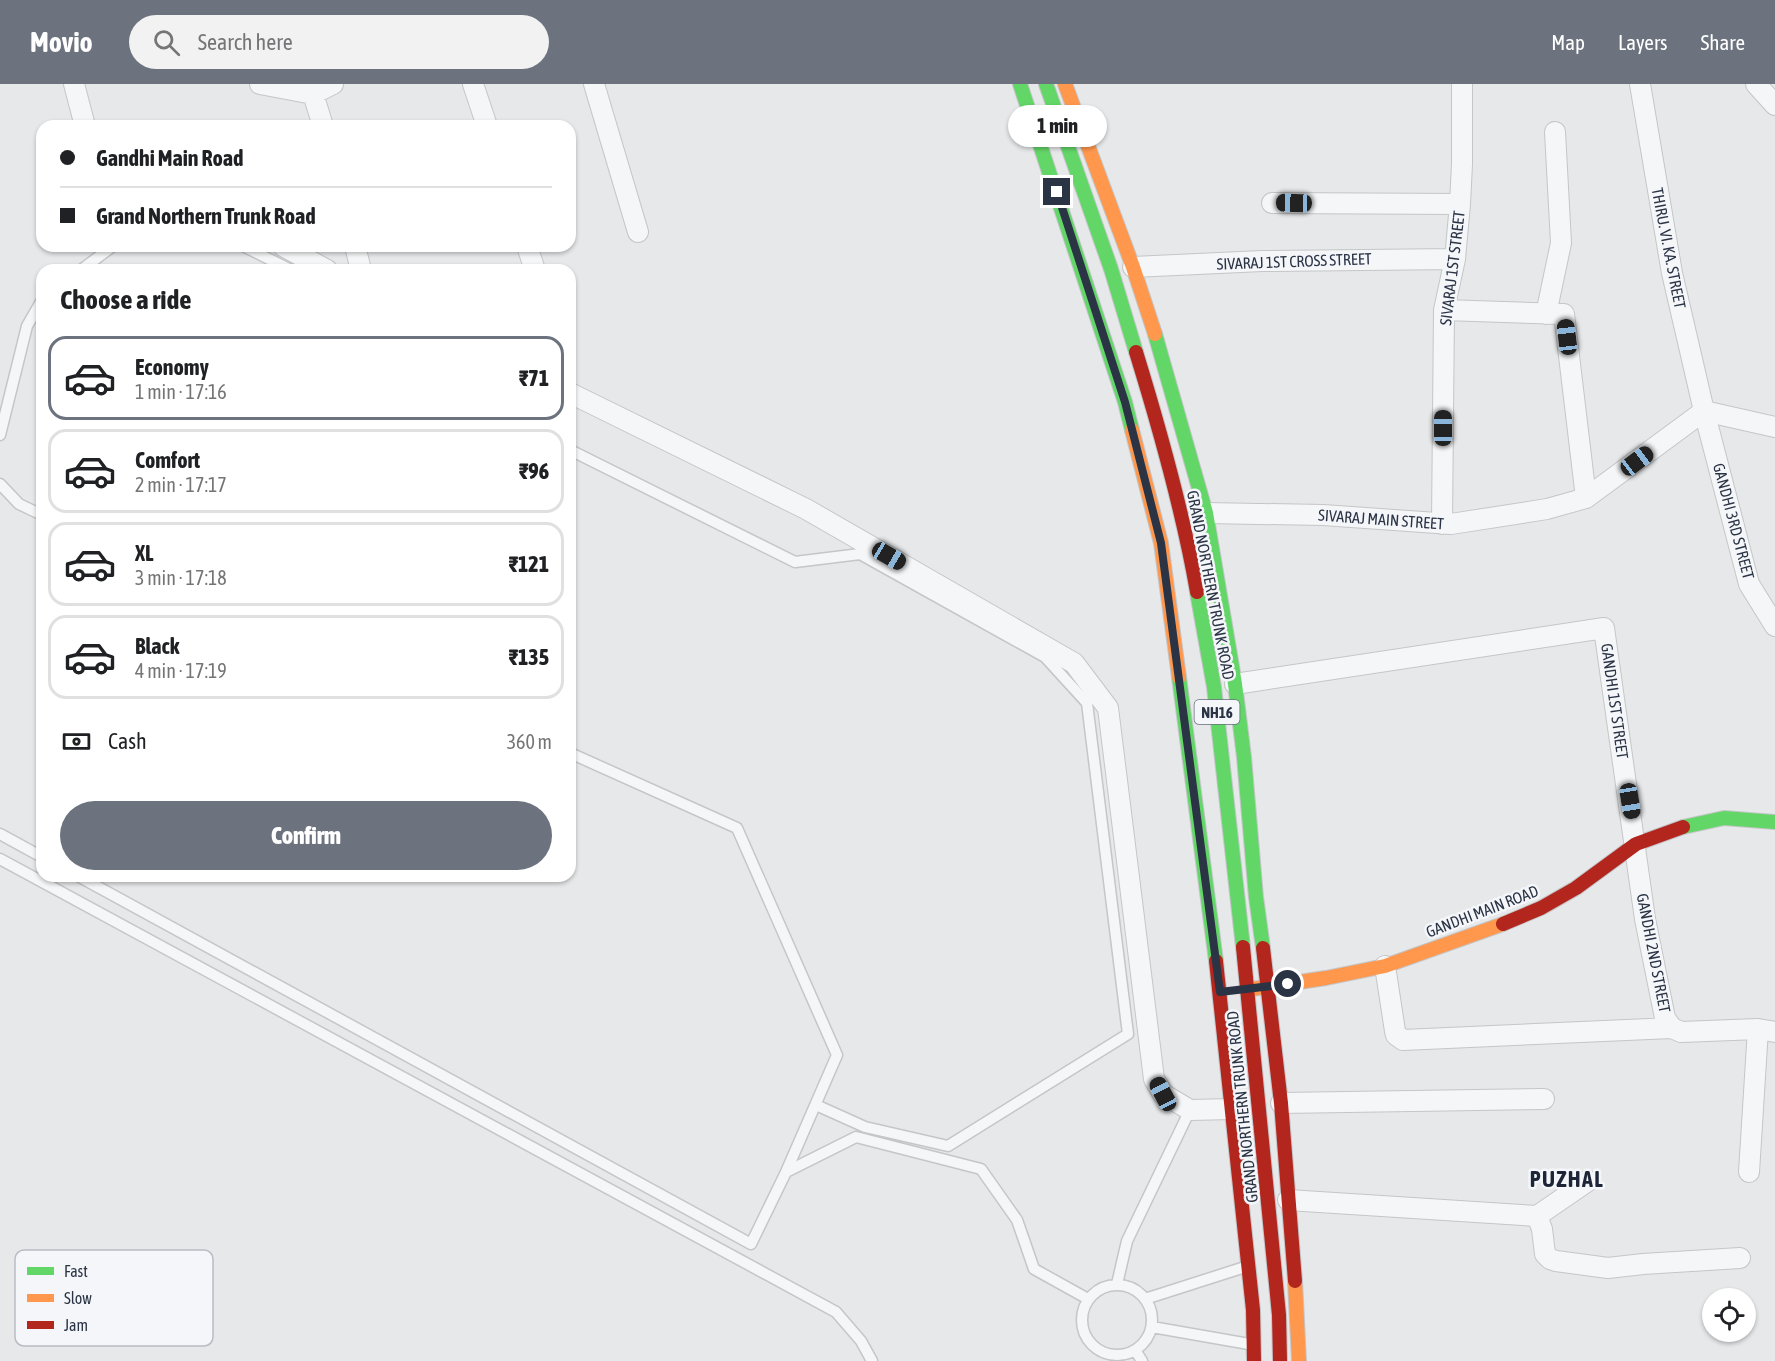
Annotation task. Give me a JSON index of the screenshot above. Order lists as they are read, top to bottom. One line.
{"streets":{"main road":["GRAND NORTHERN TRUNK ROAD","NH16","GANDHI MAIN ROAD"],"street":["THIRU. VI. KA. STREET","SIVARAJ 1ST CROSS STREET","SIVARAJ 1ST STREET","SIVARAJ MAIN STREET","GANDHI 3RD STREET","GANDHI 1ST STREET","GANDHI 2ND STREET"]},"crossings":[["THIRU. VI. KA. STREET","SIVARAJ MAIN STREET"],["THIRU. VI. KA. STREET","GANDHI 3RD STREET"],["SIVARAJ 1ST CROSS STREET","SIVARAJ 1ST STREET"],["SIVARAJ 1ST STREET","SIVARAJ MAIN STREET"],["SIVARAJ MAIN STREET","GANDHI 3RD STREET"],["GRAND NORTHERN TRUNK ROAD","GANDHI MAIN ROAD"],["GANDHI 1ST STREET","GANDHI MAIN ROAD"],["GANDHI 1ST STREET","GANDHI 2ND STREET"],["GANDHI MAIN ROAD","GANDHI 2ND STREET"]],"districts":["PUZHAL"],"legend":["Fast","Slow","Jam"],"page":{"header":"Movio","search":"Search here","nav":["Map","Layers","Share"],"bubble":"1 min","banner":["Gandhi Main Road","Grand Northern Trunk Road"],"heading":"Choose a ride","list":[{"name":"Economy","note":"1 min · 17:16","value":"₹71"},{"name":"Comfort","note":"2 min · 17:17","value":"₹96"},{"name":"XL","note":"3 min · 17:18","value":"₹121"},{"name":"Black","note":"4 min · 17:19","value":"₹135"}],"pay":["Cash","360 m"],"buttons":"Confirm"}}
